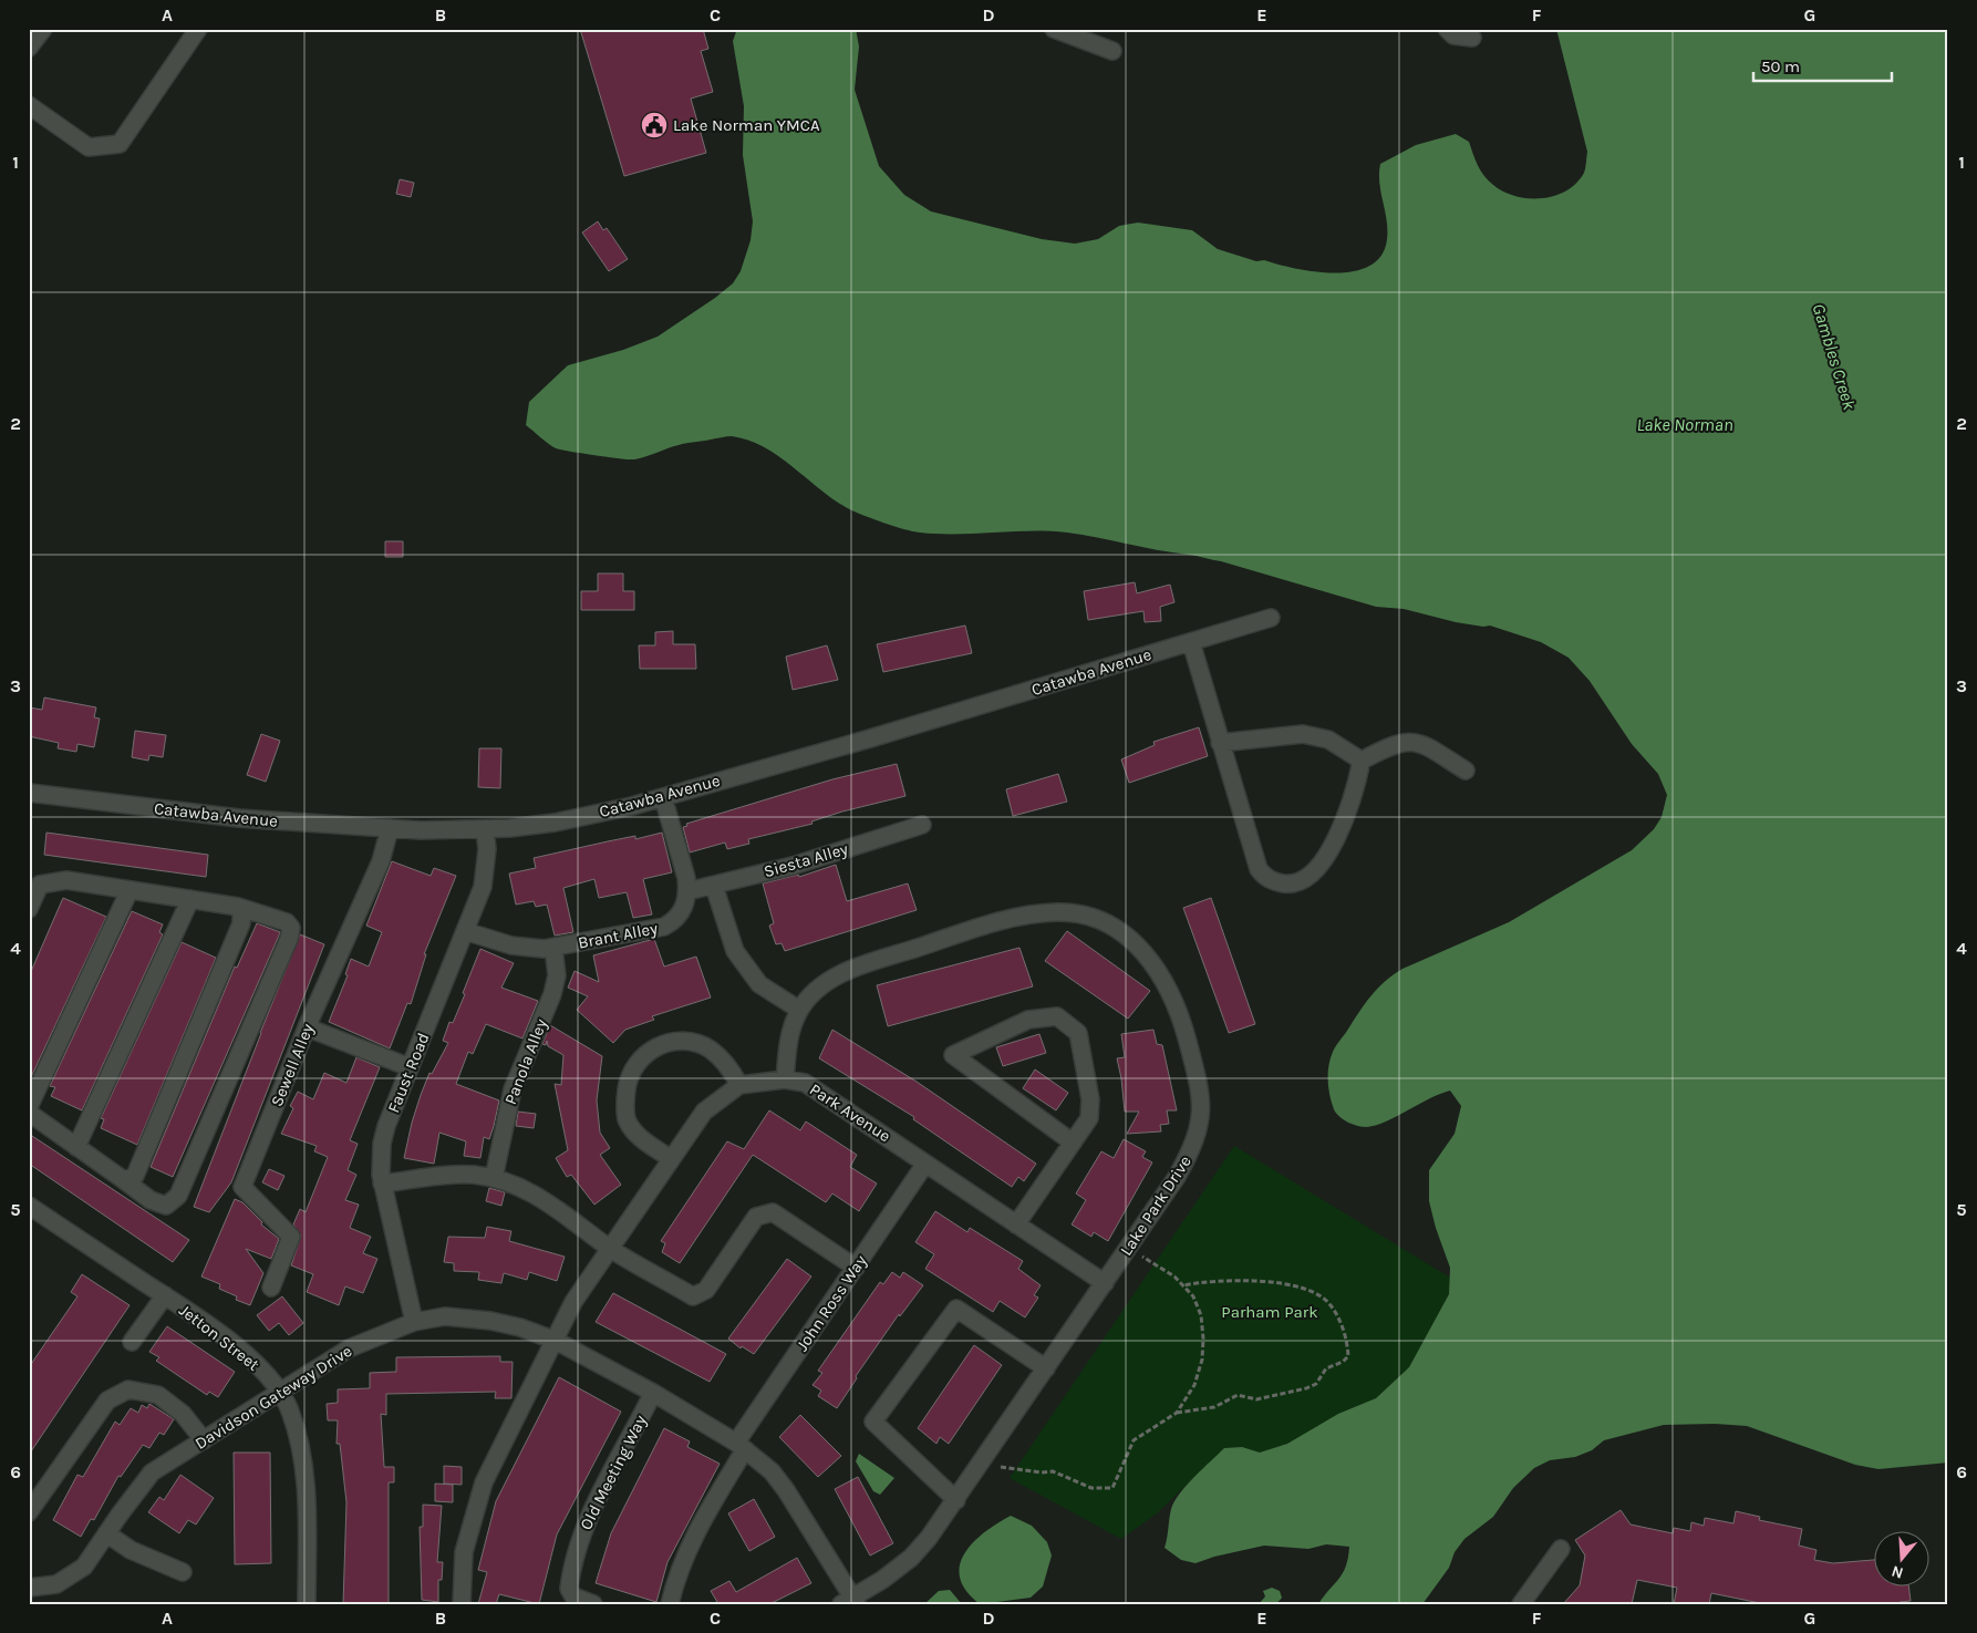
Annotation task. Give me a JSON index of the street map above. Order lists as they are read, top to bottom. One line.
{"streets":{"street":["Catawba Avenue","Siesta Alley","Brant Alley","Panola Alley","Sewell Alley","Faust Road","Park Avenue","Lake Park Drive","John Ross Way","Jetton Street","Davidson Gateway Drive","Old Meeting Way"]},"crossings":[["Catawba Avenue","Sewell Alley"],["Catawba Avenue","Faust Road"],["Siesta Alley","Brant Alley"],["Brant Alley","Panola Alley"],["Brant Alley","Faust Road"],["Faust Road","Davidson Gateway Drive"],["Park Avenue","Lake Park Drive"],["Park Avenue","John Ross Way"],["Park Avenue","Davidson Gateway Drive"],["Lake Park Drive","Davidson Gateway Drive"],["John Ross Way","Davidson Gateway Drive"],["Jetton Street","Davidson Gateway Drive"],["Davidson Gateway Drive","Old Meeting Way"]],"water":["Gambles Creek","Lake Norman"],"parks":["Parham Park"],"places":{"public building":["Lake Norman YMCA"]},"scale_bar":"50 m","north":"bottom","grid":{"columns":["A","B","C","D","E","F","G"],"rows":["1","2","3","4","5","6"]}}
